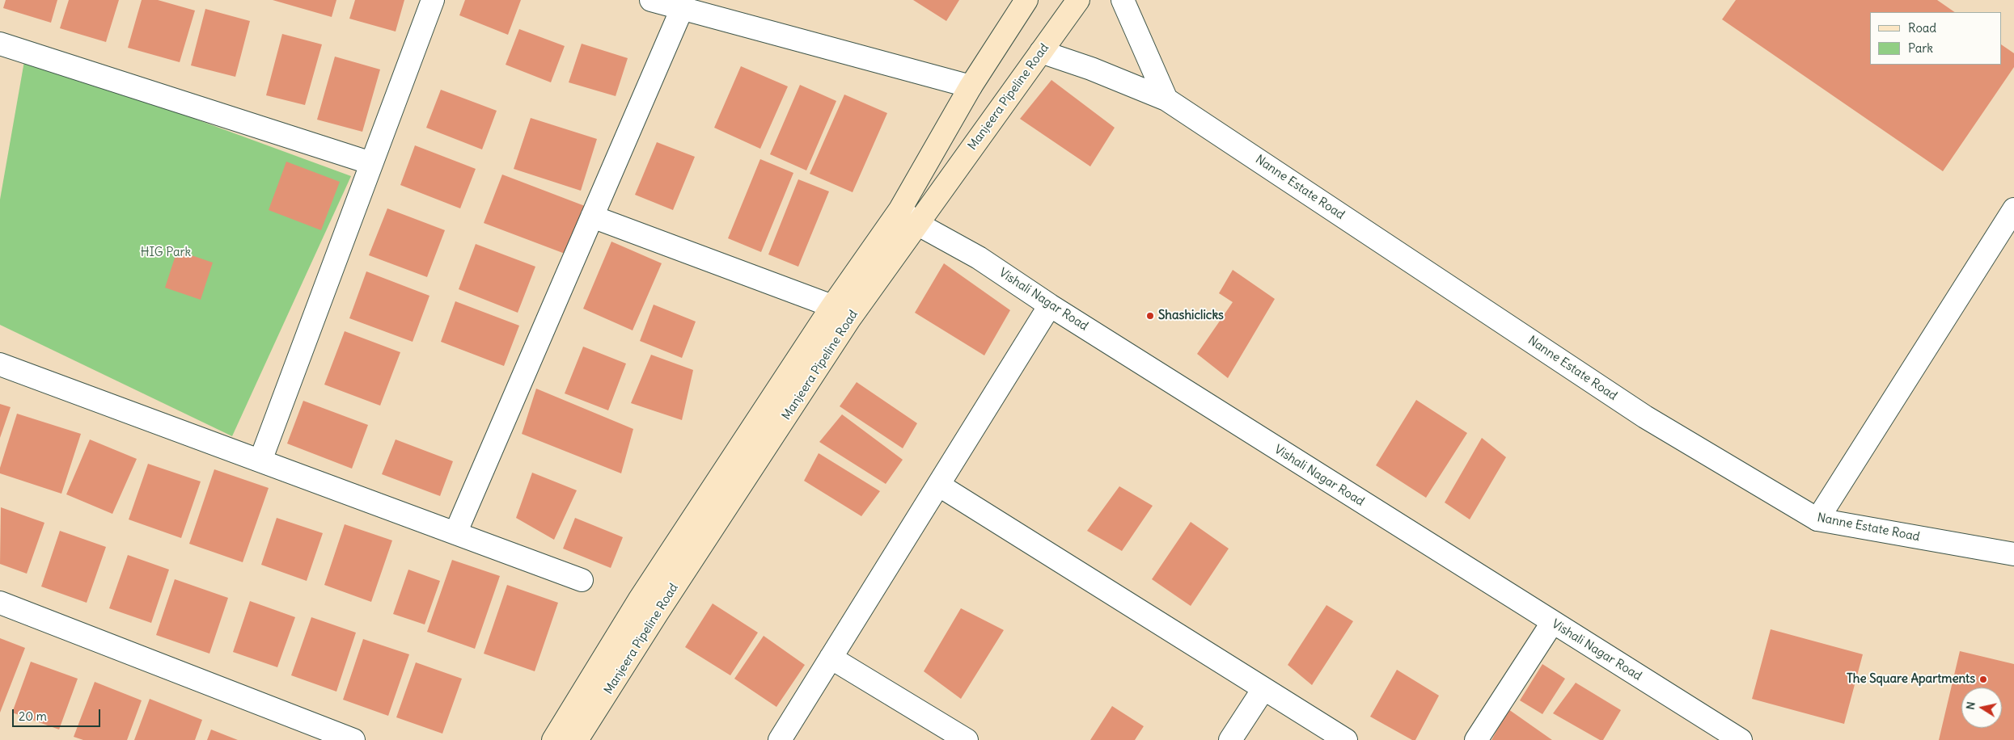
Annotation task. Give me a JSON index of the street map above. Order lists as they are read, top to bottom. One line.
{"streets":{"main road":["Manjeera Pipeline Road"],"street":["Nanne Estate Road","Vishali Nagar Road"]},"crossings":[["Manjeera Pipeline Road","Nanne Estate Road"],["Manjeera Pipeline Road","Vishali Nagar Road"]],"parks":["HIG Park"],"places":["Shashiclicks","The Square Apartments"],"legend":["Road","Park"],"scale_bar":"20 m","north":"left"}
